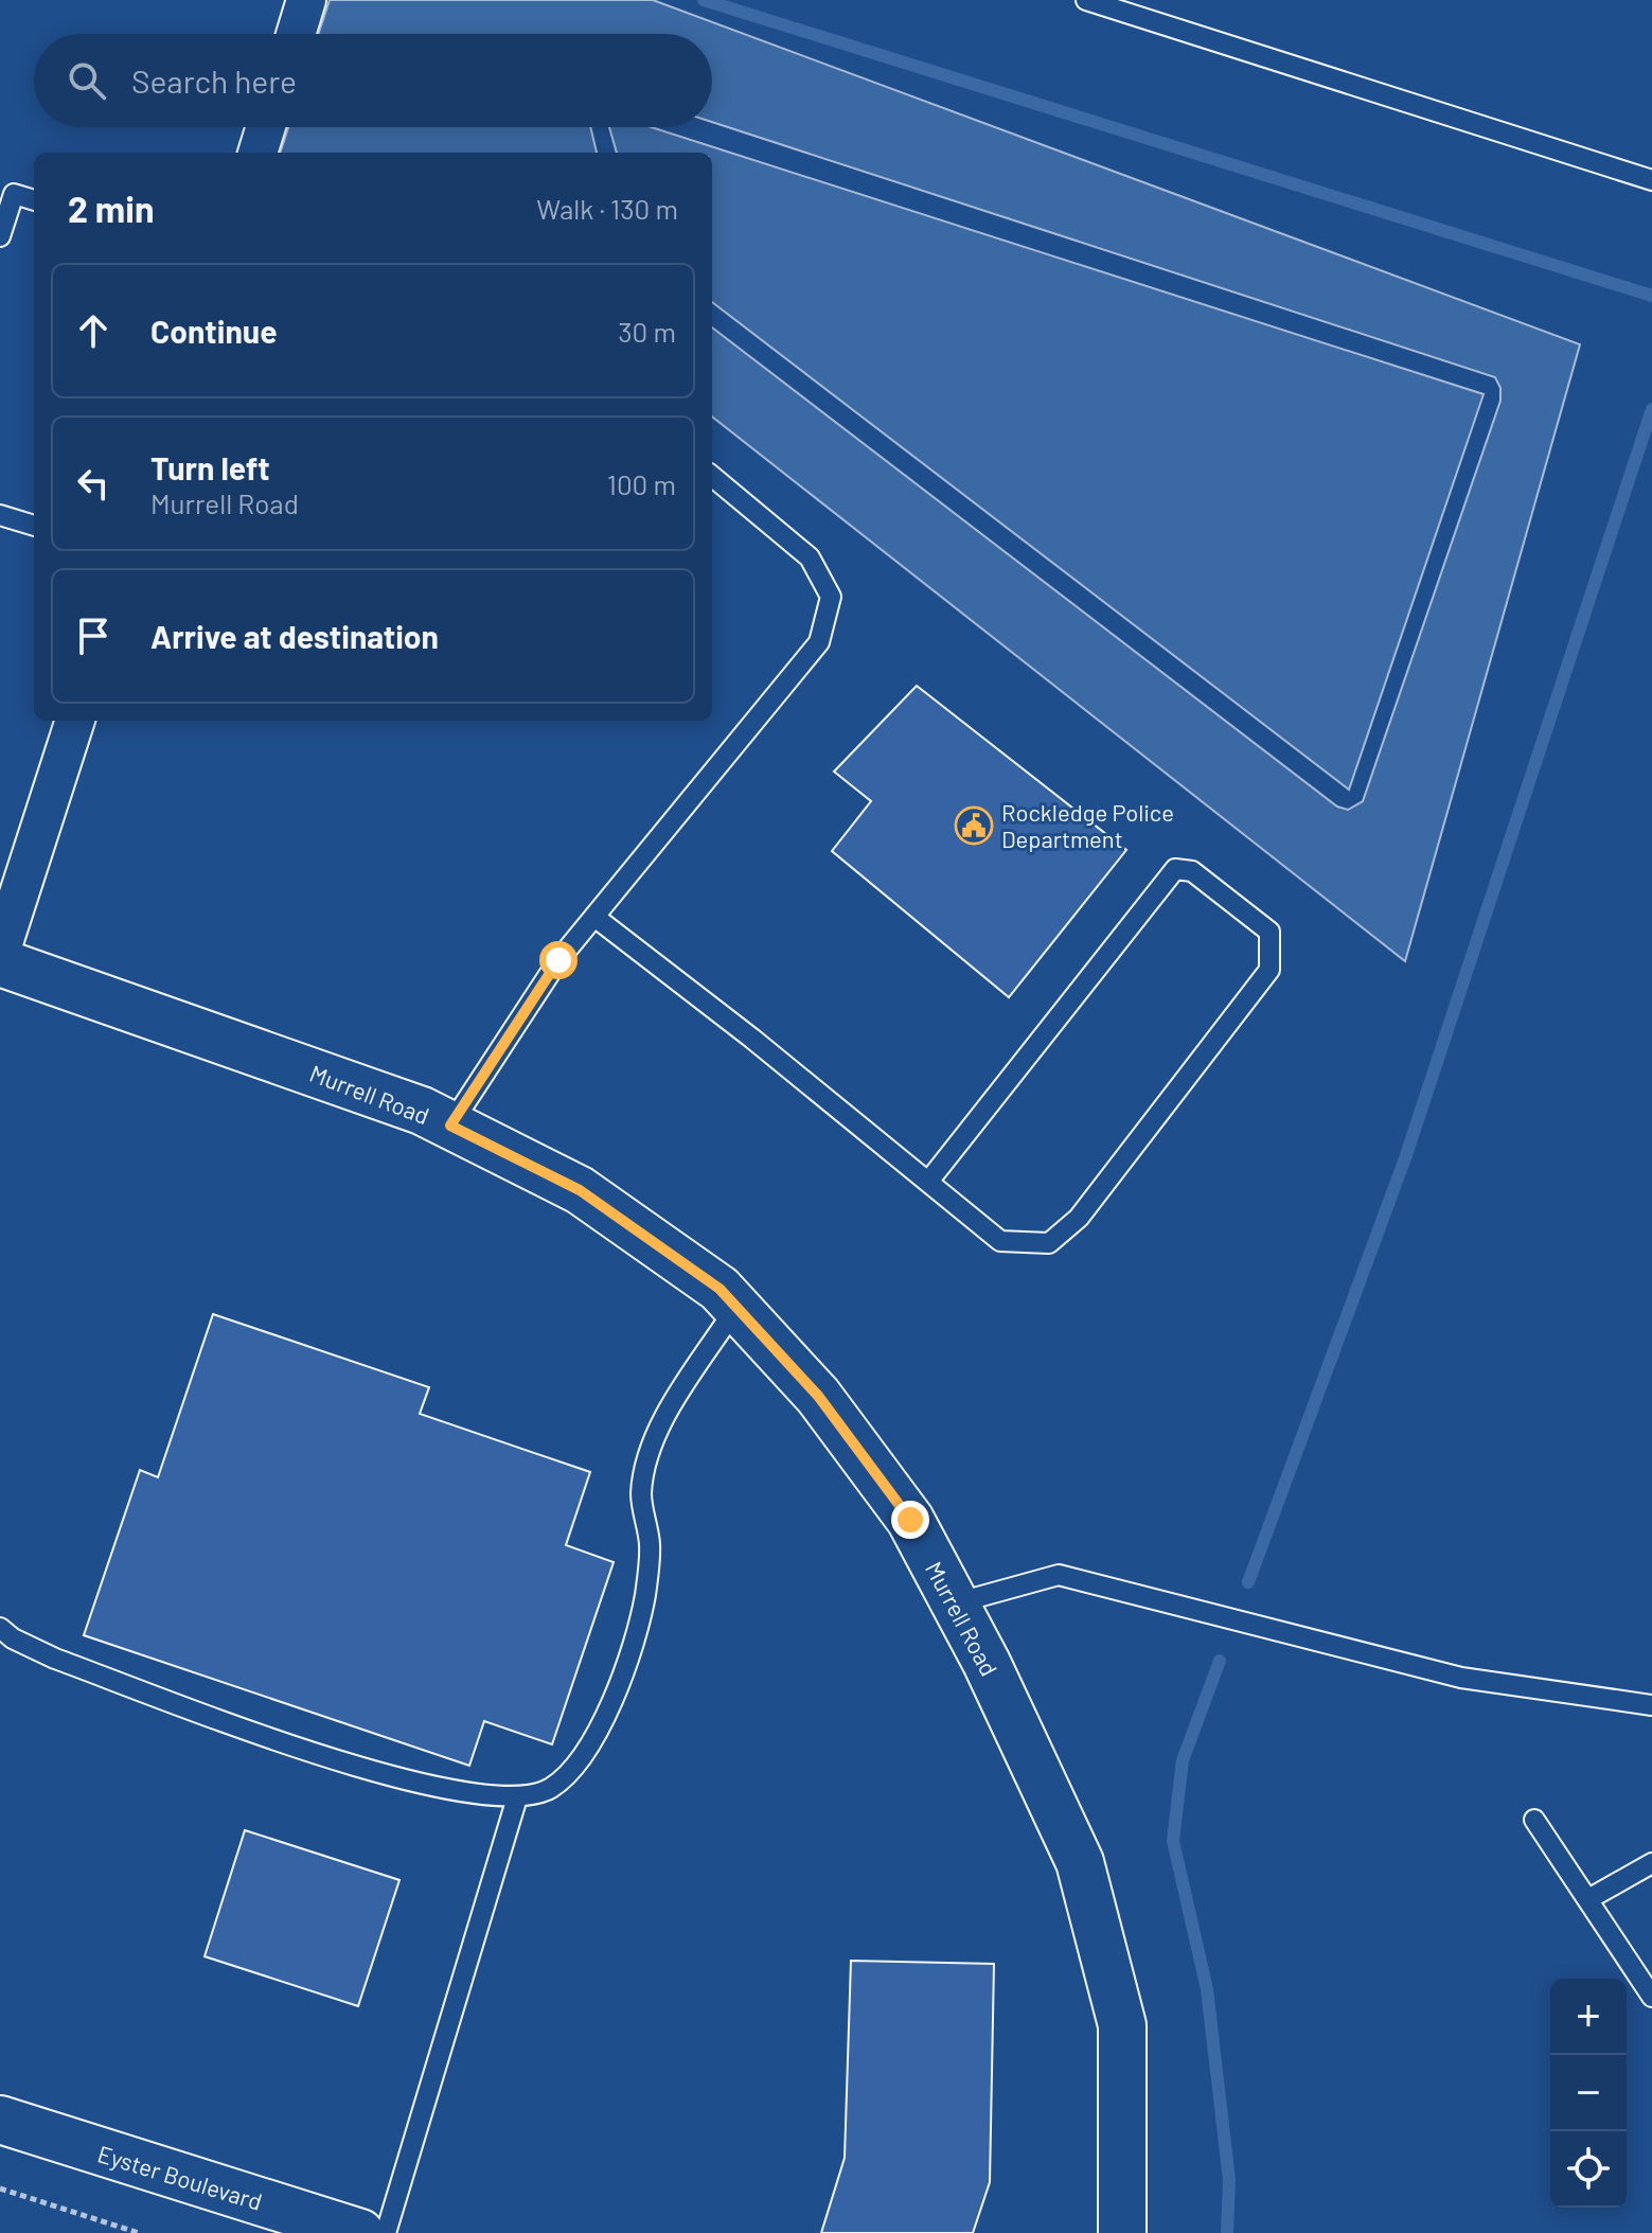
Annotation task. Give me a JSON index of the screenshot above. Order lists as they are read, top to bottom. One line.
{"streets":{"street":["Murrell Road","Eyster Boulevard"]},"places":{"public building":["Rockledge Police Department"]},"page":{"search":"Search here","heading":["2 min","Walk · 130 m"],"list":[["Continue","30 m"],["Turn left","Murrell Road","100 m"],"Arrive at destination"],"map_buttons":["+","−"]}}
